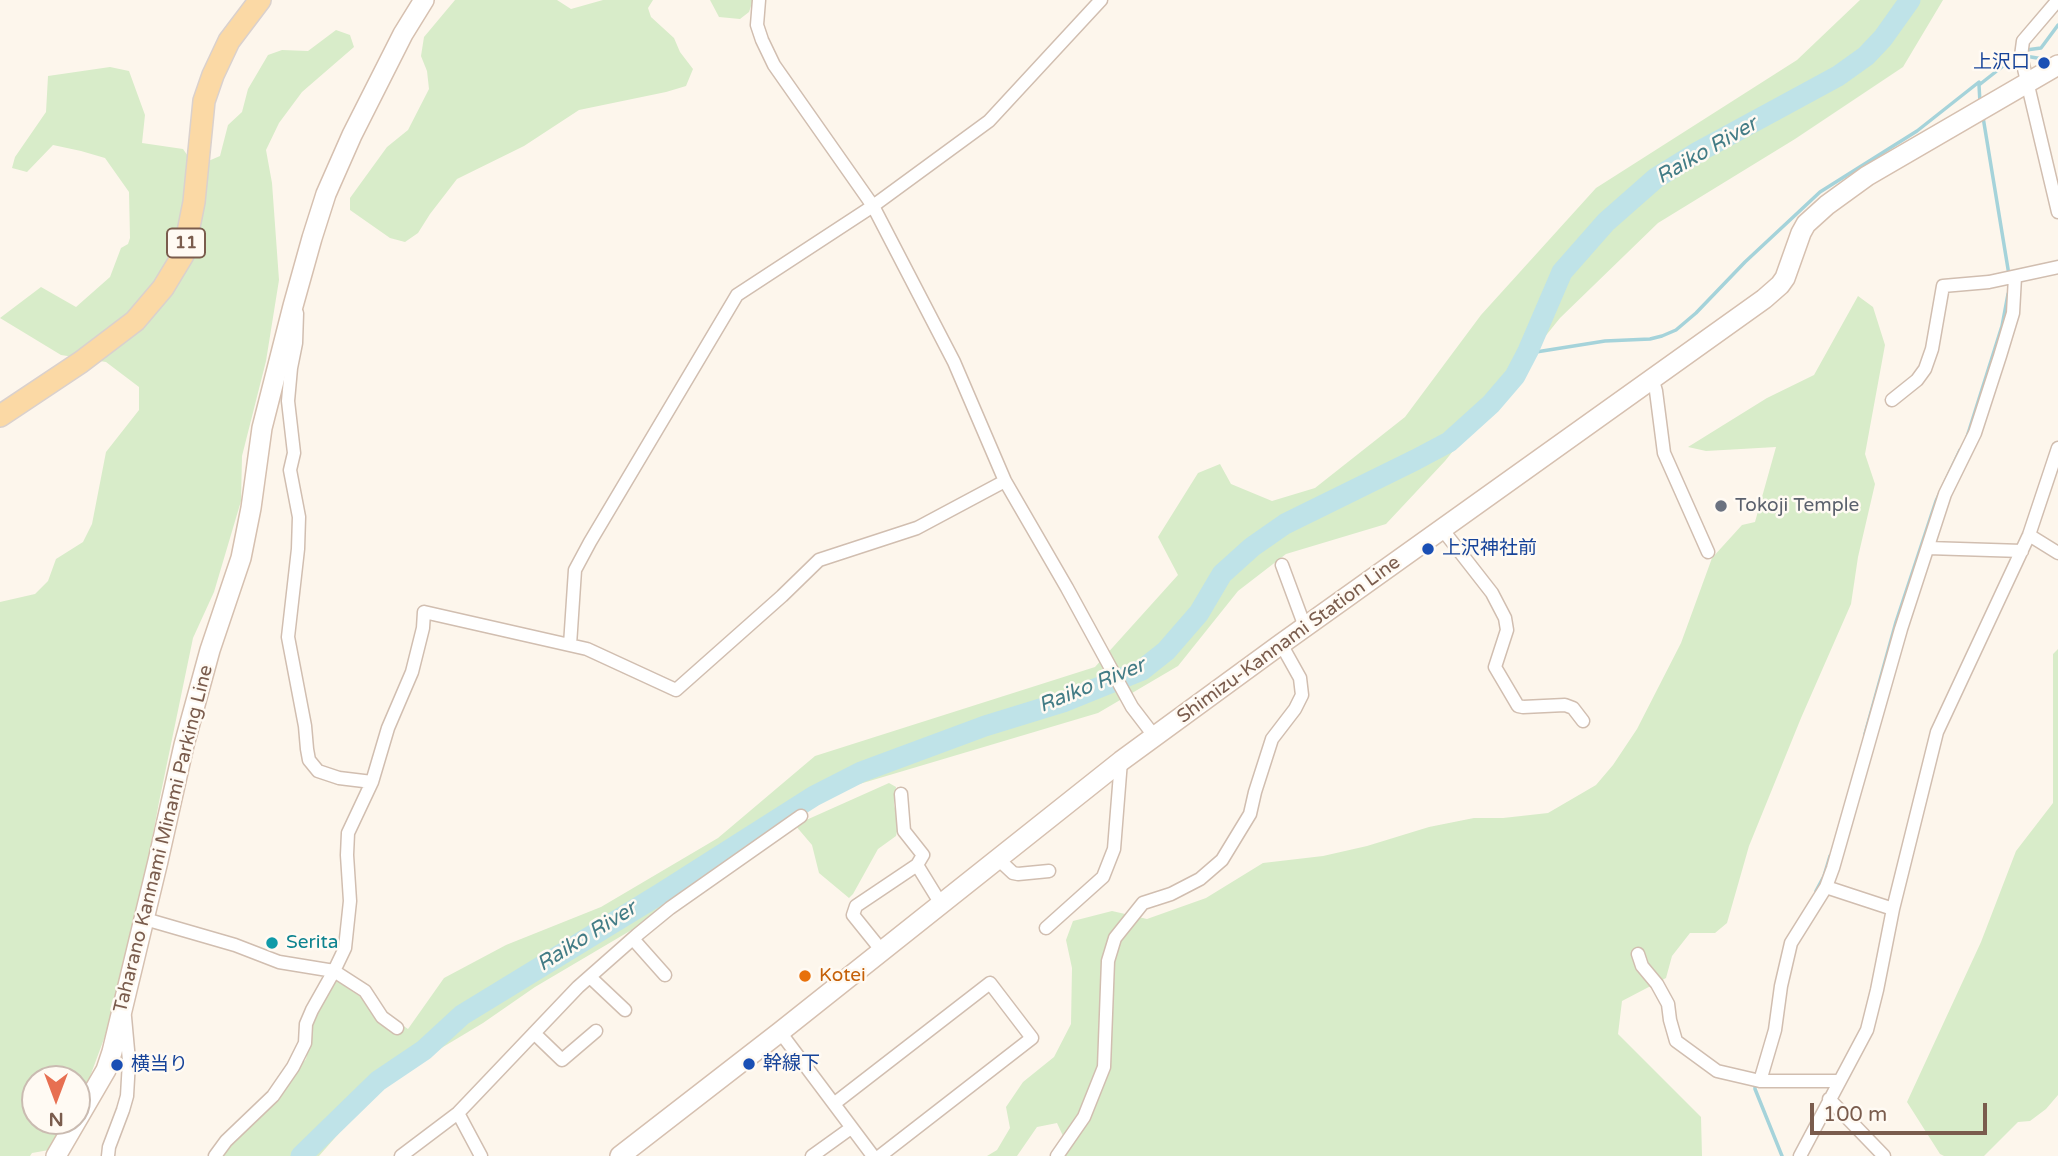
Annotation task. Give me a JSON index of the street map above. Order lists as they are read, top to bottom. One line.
{"streets":{"main road":["11","Shimizu-Kannami Station Line","Taharano Kannami Minami Parking Line"]},"water":["Raiko River"],"places":["上沢口","Tokoji Temple","上沢神社前","Serita","Kotei","幹線下","横当り"],"scale_bar":"100 m","north":"bottom"}
